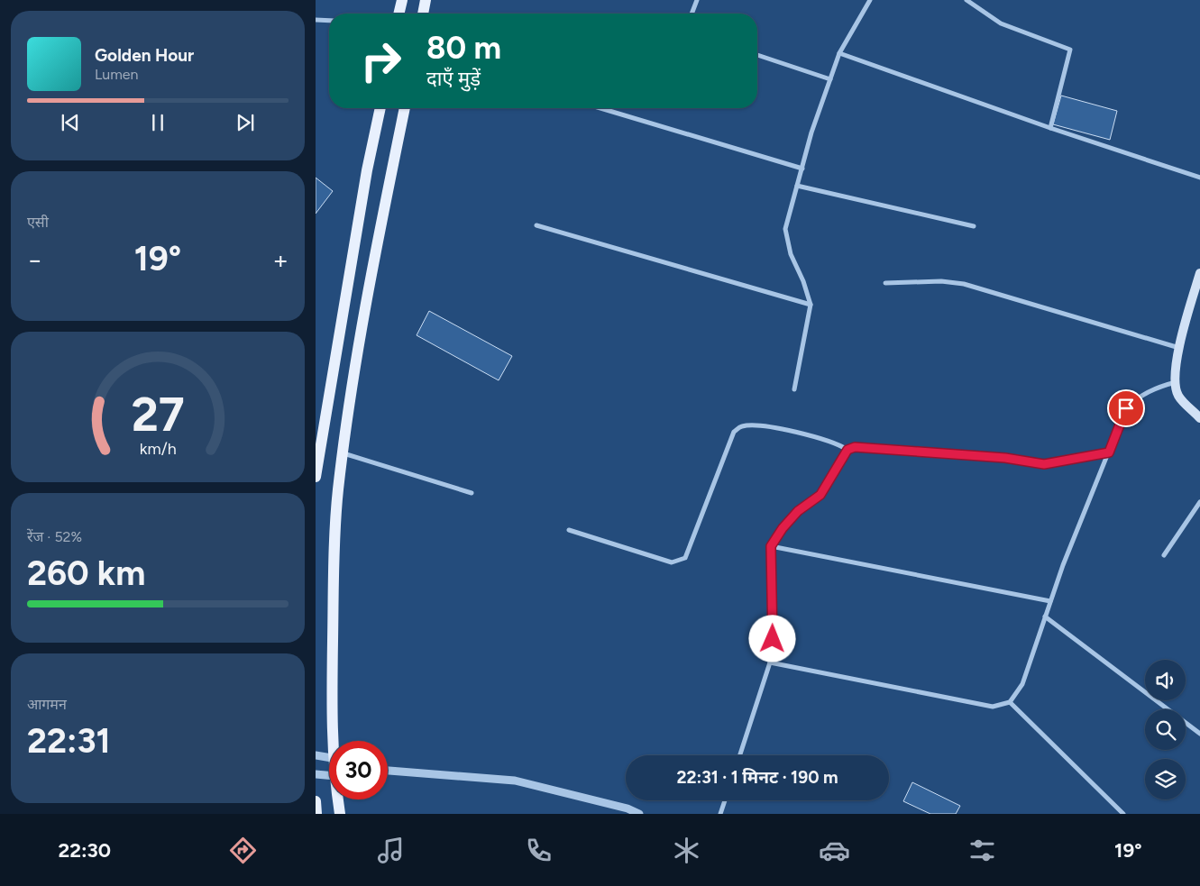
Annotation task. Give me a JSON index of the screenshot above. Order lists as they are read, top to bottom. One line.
{"page":{"turn":["80 m","दाएँ मुड़ें"],"song":["Golden Hour","Lumen"],"tile":["एसी",["रेंज · 52%","260 km"],["आगमन","22:31"]],"heat":["−","19°","+"],"limit":"30","trip":"22:31 · 1 मिनट · 190 m","tabs":["22:30","19°"],"gauge":["27","km/h"]}}
